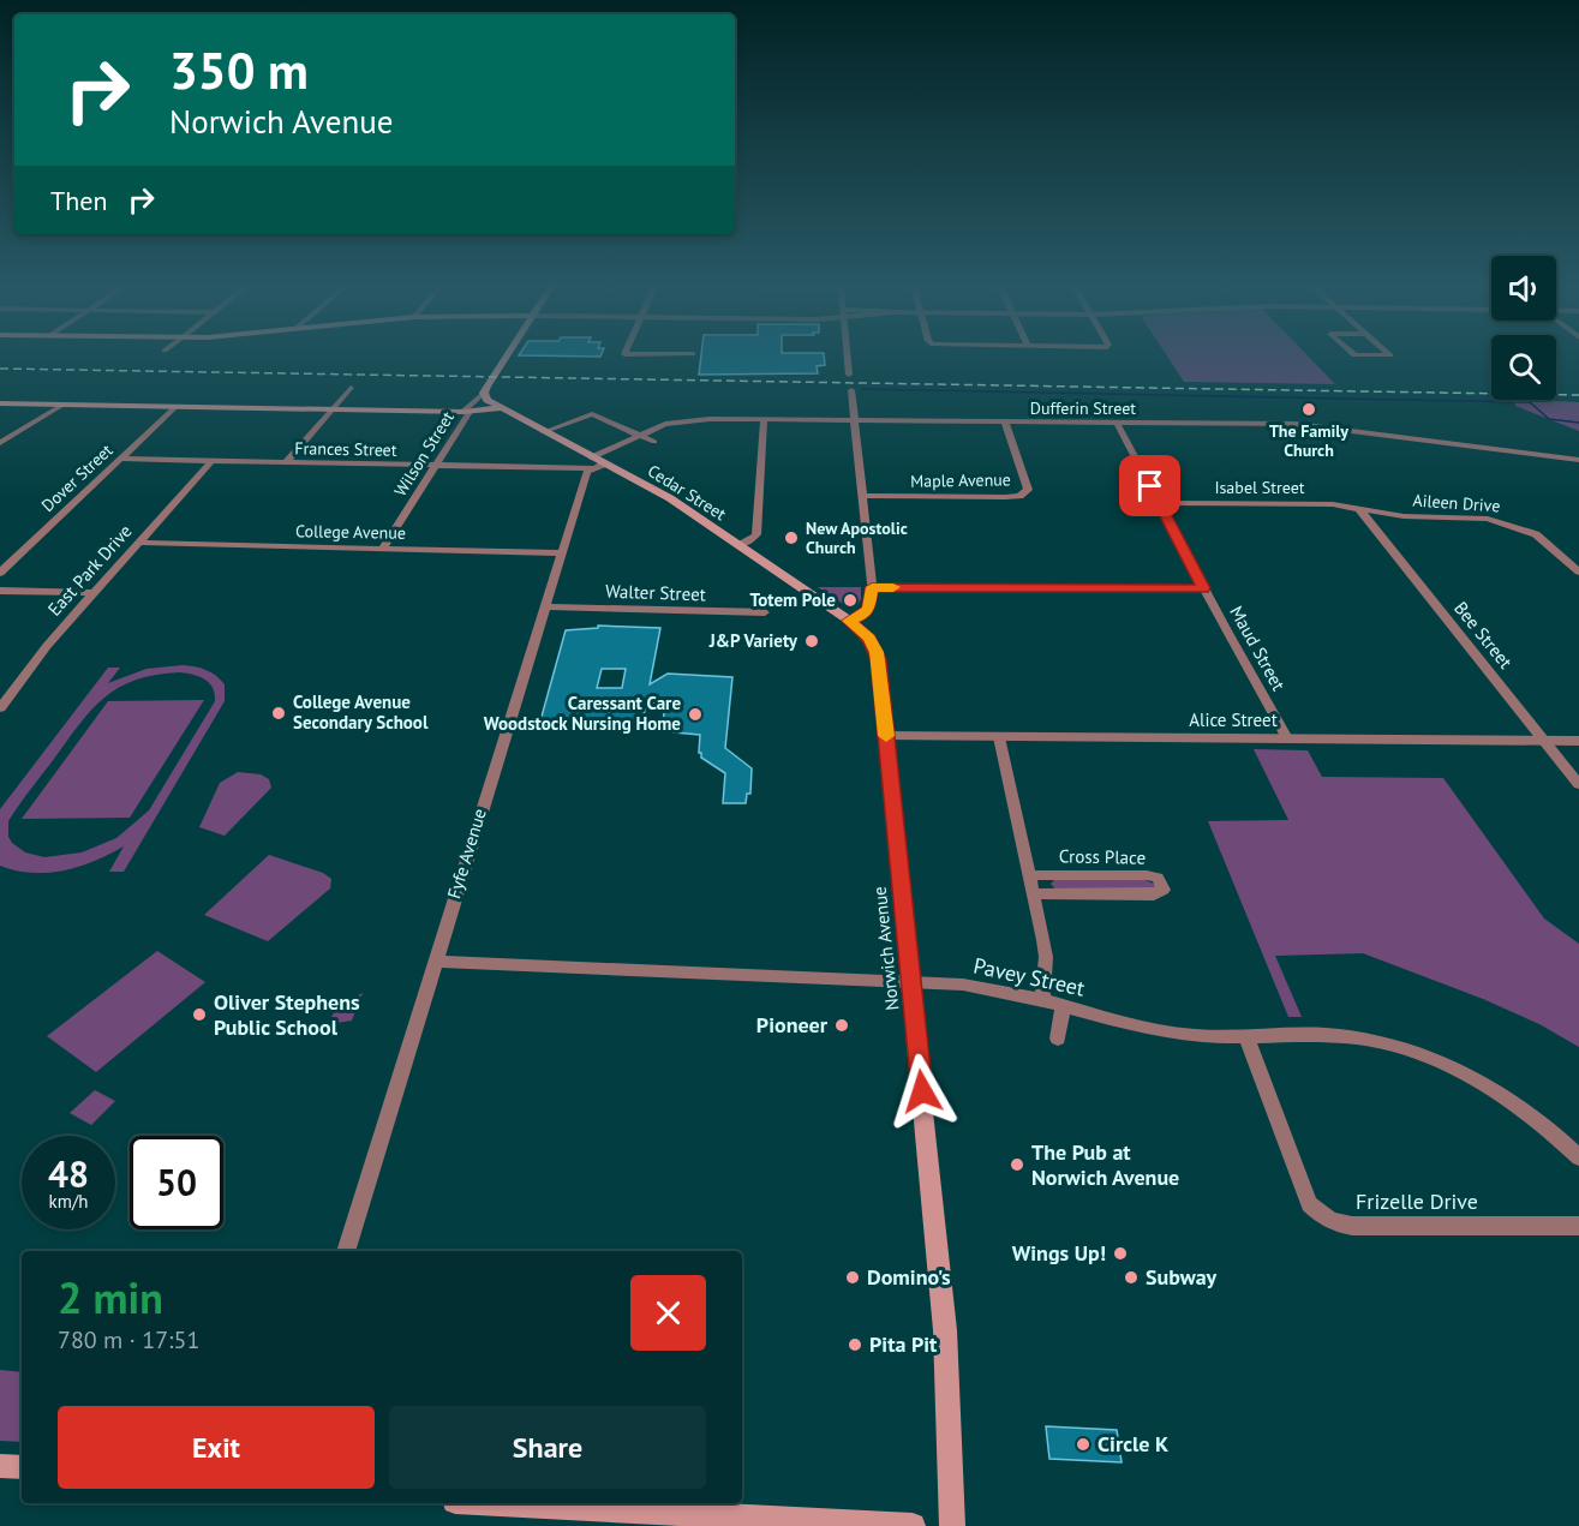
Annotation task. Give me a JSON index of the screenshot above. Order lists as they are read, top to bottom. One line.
{"streets":{"main road":["Wilson Street","Cedar Street","Norwich Avenue"],"street":["Dufferin Street","Frances Street","Dover Street","Maple Avenue","Isabel Street","Aileen Drive","College Avenue","East Park Drive","Walter Street","Bee Street","Maud Street","Alice Street","Fyfe Avenue","Cross Place","Pavey Street","Frizelle Drive"]},"crossings":[["Dufferin Street","Frances Street"],["Dufferin Street","Maple Avenue"],["Dufferin Street","Cedar Street"],["Dufferin Street","Maud Street"],["Dufferin Street","Fyfe Avenue"],["Frances Street","Wilson Street"],["Frances Street","Dover Street"],["Frances Street","Cedar Street"],["Frances Street","East Park Drive"],["Frances Street","Fyfe Avenue"],["Wilson Street","College Avenue"],["Isabel Street","Aileen Drive"],["Isabel Street","Bee Street"],["Isabel Street","Maud Street"],["Cedar Street","Fyfe Avenue"],["Cedar Street","Norwich Avenue"],["Aileen Drive","Bee Street"],["College Avenue","East Park Drive"],["College Avenue","Fyfe Avenue"],["Walter Street","Fyfe Avenue"],["Bee Street","Alice Street"],["Maud Street","Alice Street"],["Alice Street","Norwich Avenue"],["Fyfe Avenue","Pavey Street"],["Norwich Avenue","Pavey Street"],["Pavey Street","Frizelle Drive"]],"places":["The Family Church","New Apostolic Church","Totem Pole","J&P Variety","College Avenue Secondary School","Caressant Care Woodstock Nursing Home","Oliver Stephens Public School","Pioneer","The Pub at Norwich Avenue","Wings Up!","Domino's","Subway","Pita Pit","Circle K"],"page":{"turn":["350 m","Norwich Avenue"],"then":"Then","speed":"48 km/h","limit":"50","heading":["2 min","780 m · 17:51"],"buttons":["Exit","Share"]}}
